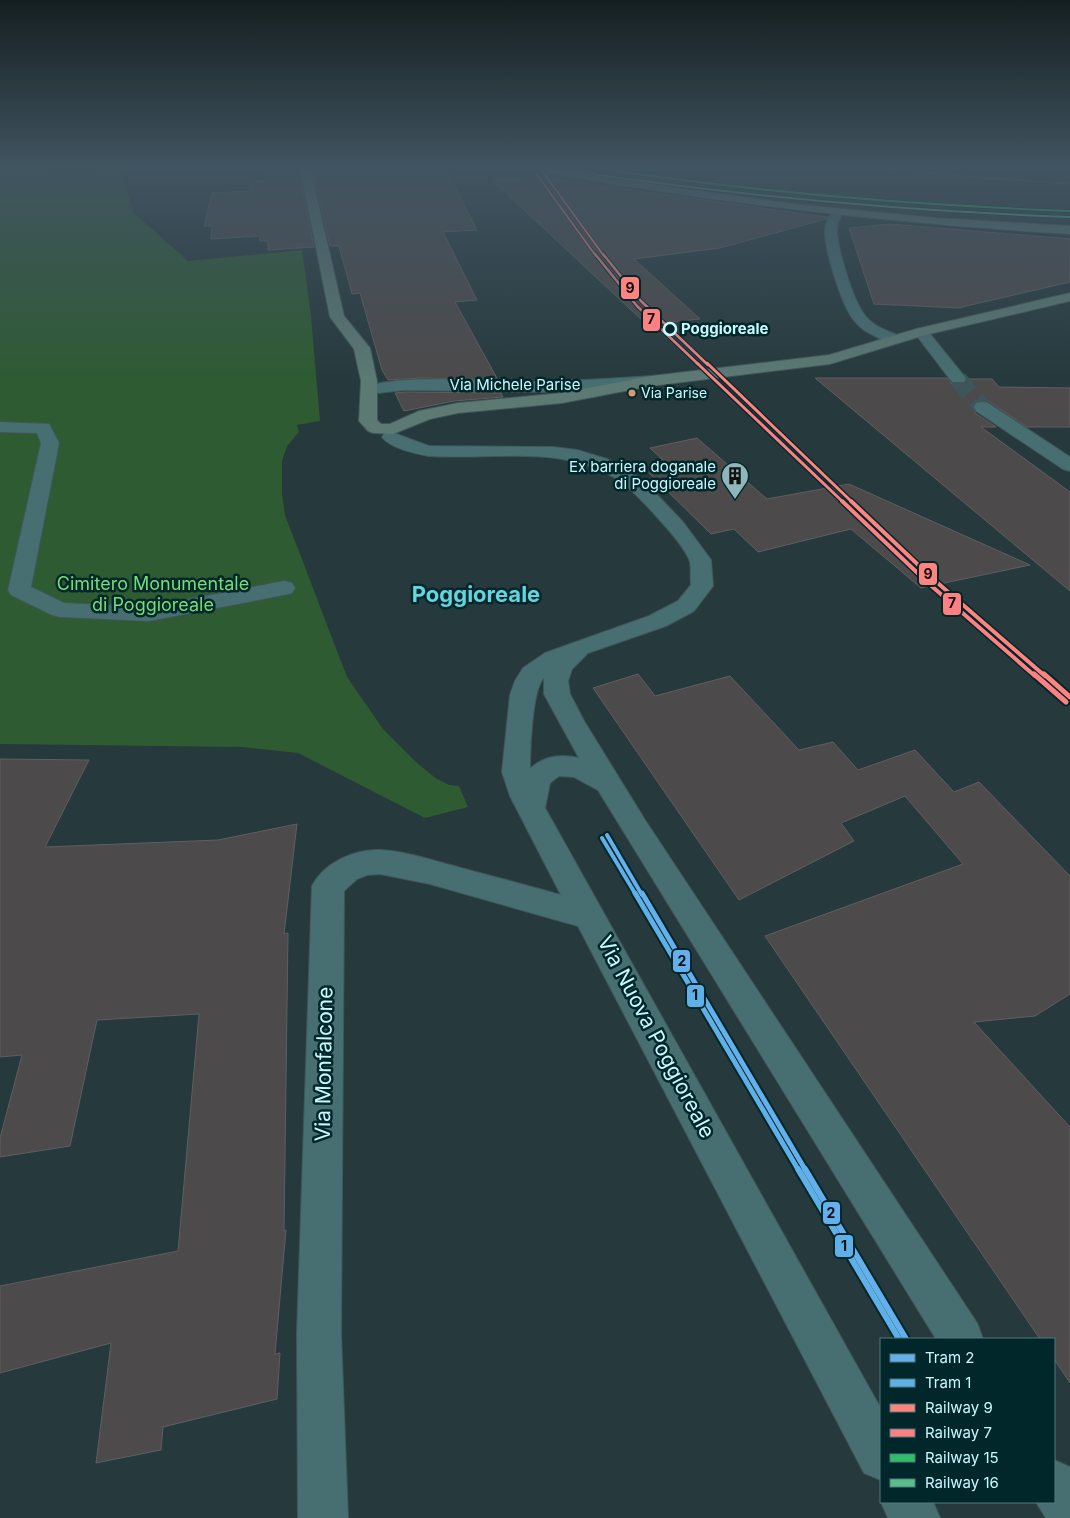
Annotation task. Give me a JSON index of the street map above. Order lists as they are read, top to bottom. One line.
{"streets":{"main road":["Via Michele Parise"],"street":["Via Nuova Poggioreale","Via Monfalcone"]},"crossings":[["Via Nuova Poggioreale","Via Monfalcone"]],"districts":["Poggioreale"],"parks":["Cimitero Monumentale di Poggioreale"],"places":{"other":["Poggioreale","Via Parise"],"building":["Ex barriera doganale di Poggioreale"]},"lines":["rail line 9","rail line 7","tram line 2","tram line 1"],"legend":["Tram 2","Tram 1","Railway 9","Railway 7","Railway 15","Railway 16"]}
